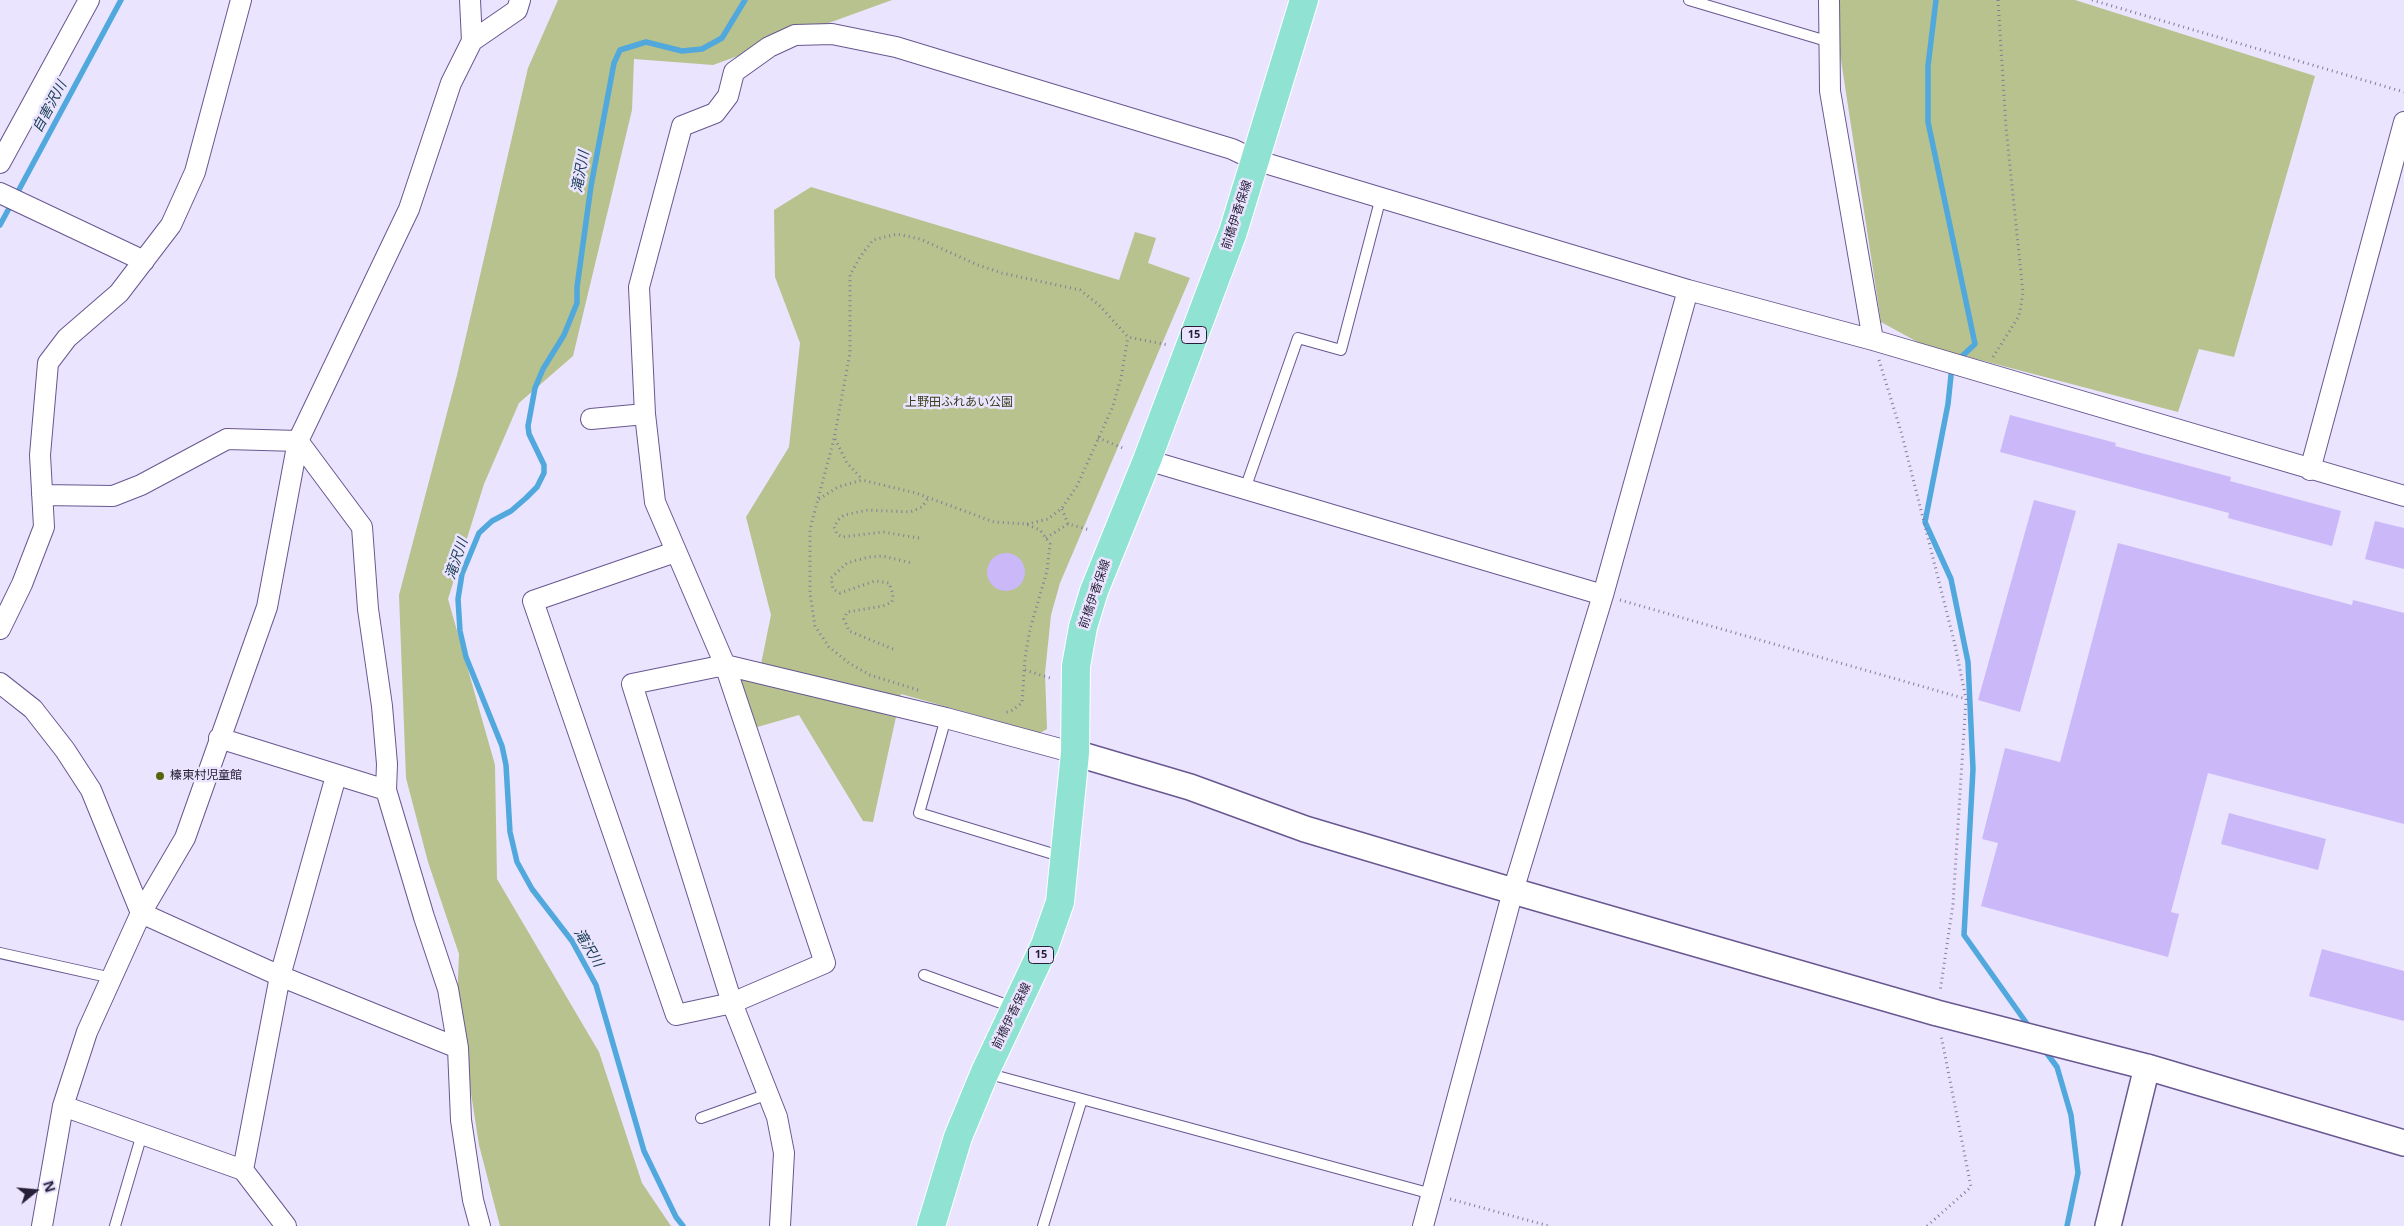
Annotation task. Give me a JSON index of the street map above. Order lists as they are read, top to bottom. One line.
{"streets":{"main road":["前橋伊香保線","15"]},"water":["自害沢川","滝沢川"],"parks":["上野田ふれあい公園"],"places":["榛東村児童館"],"north":"right"}
